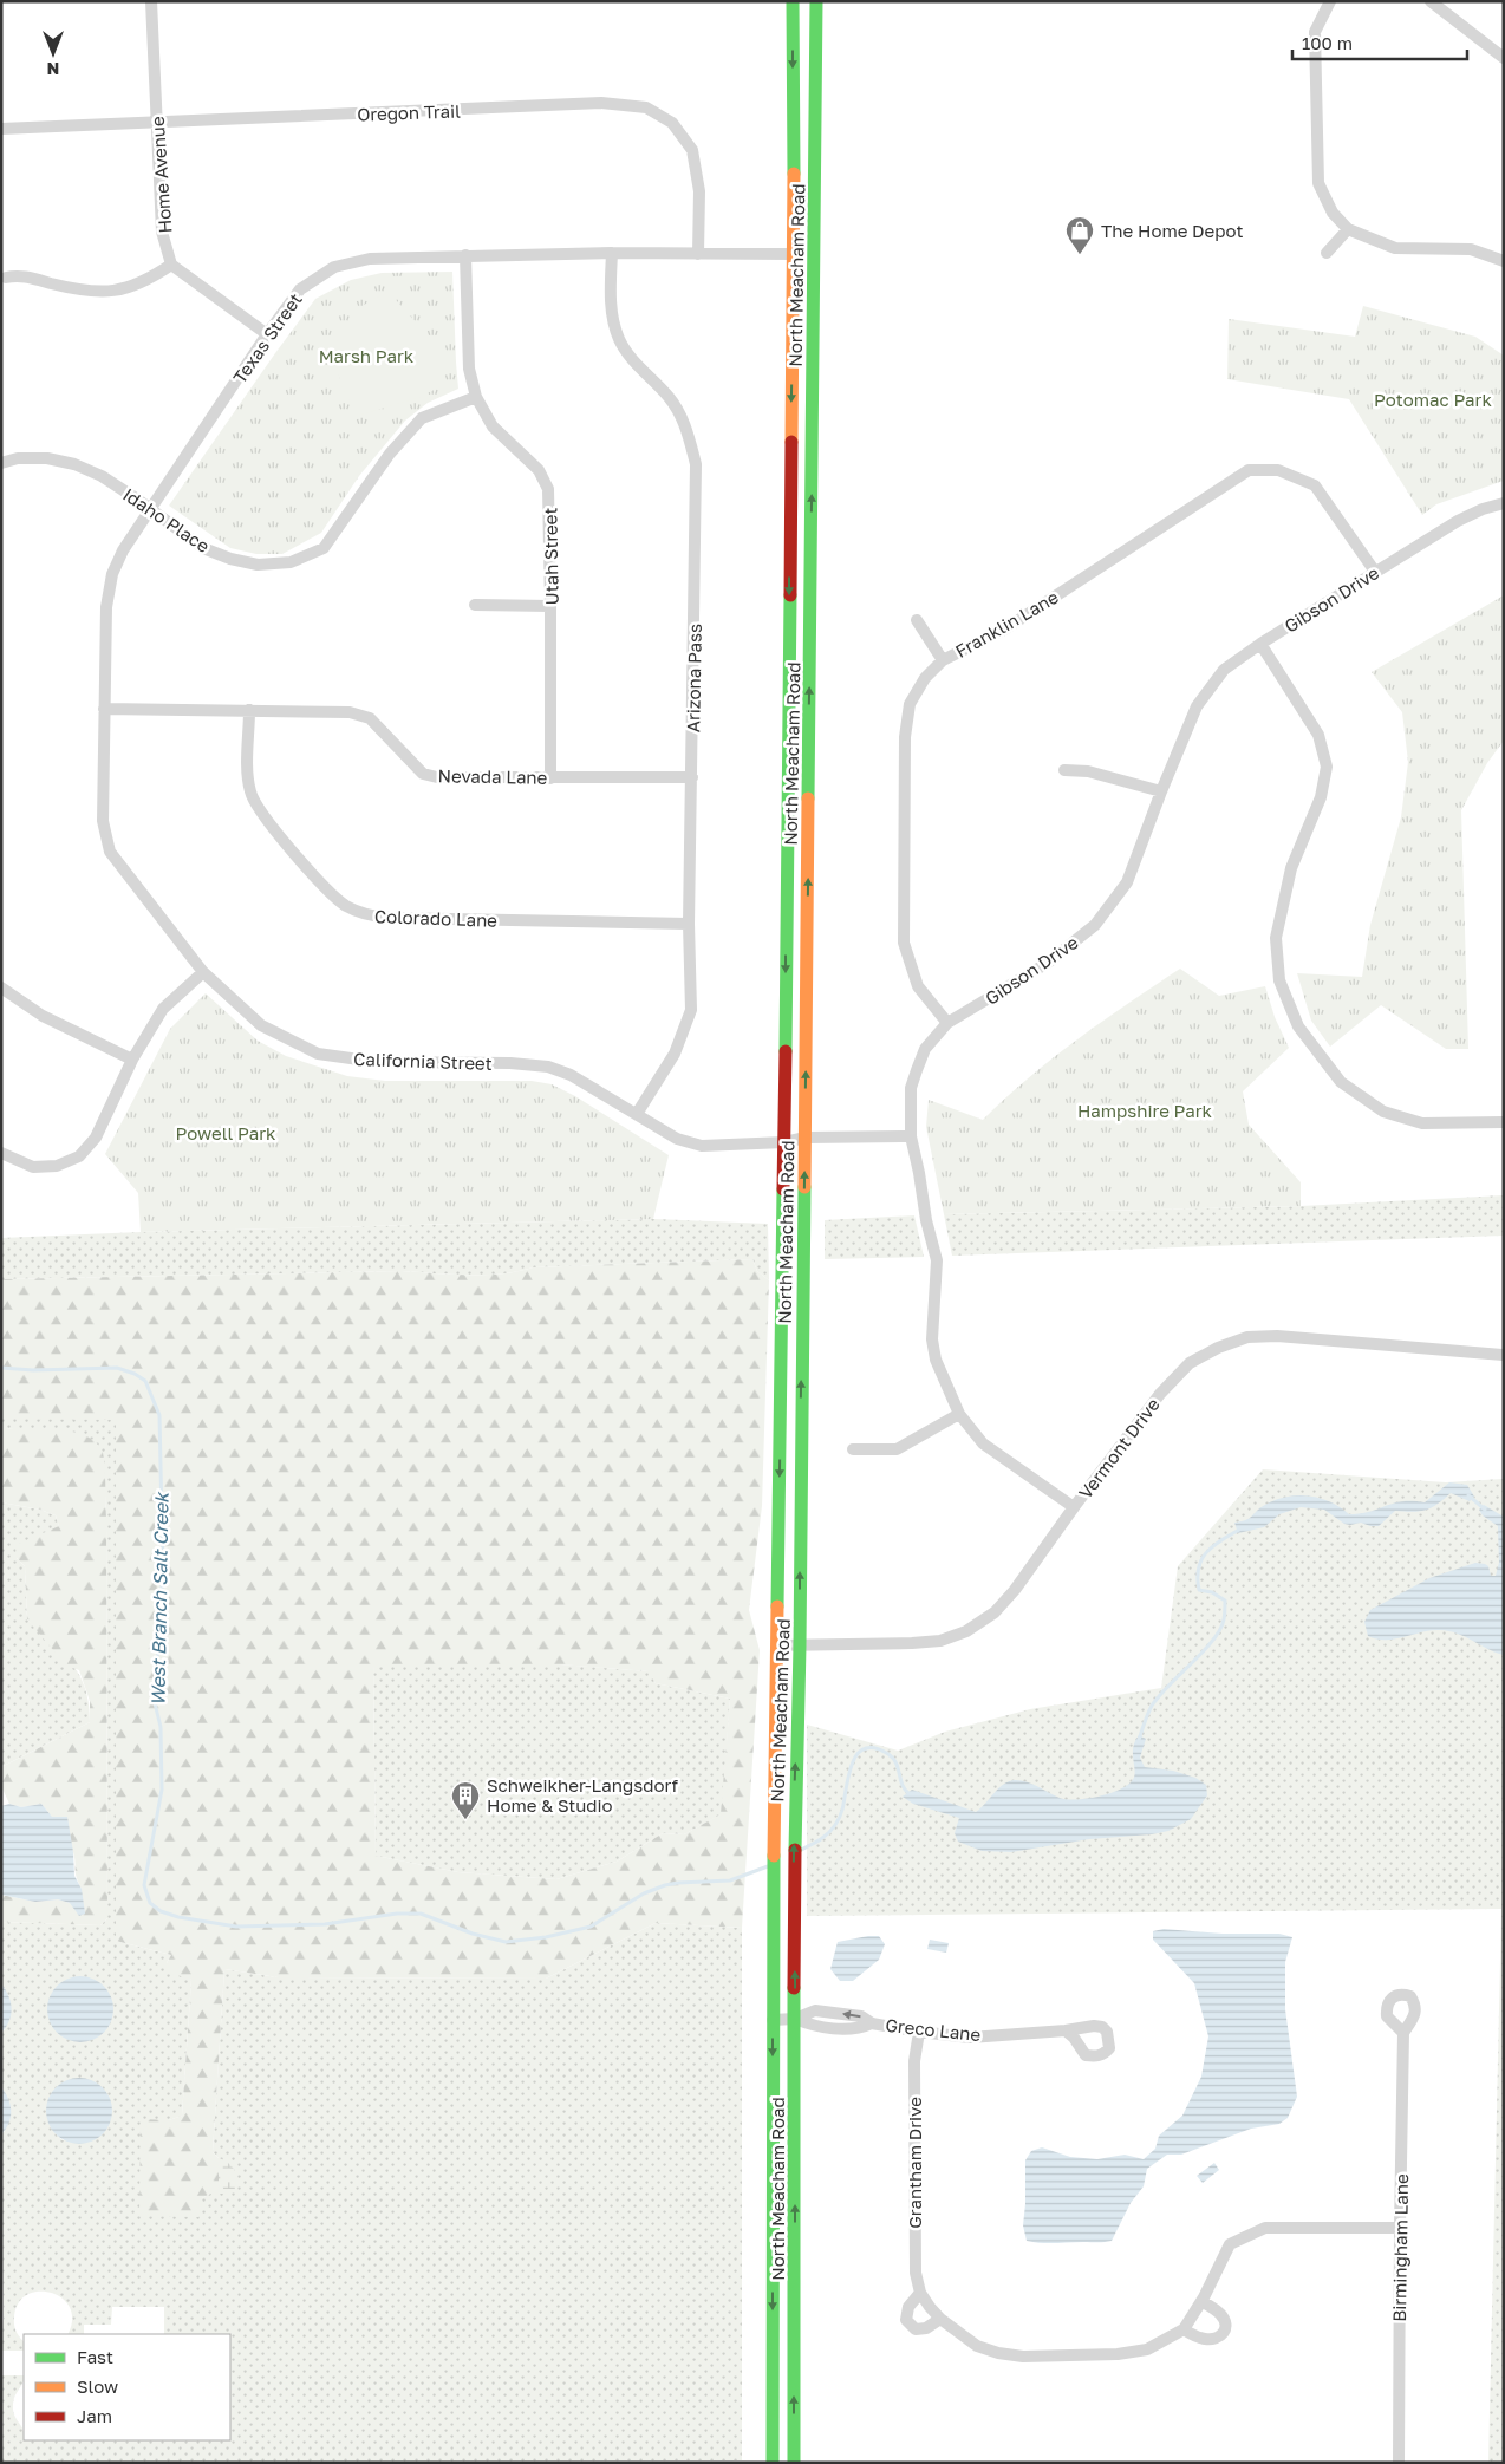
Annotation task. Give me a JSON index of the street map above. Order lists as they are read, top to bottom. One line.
{"streets":{"main road":["North Meacham Road"],"street":["Oregon Trail","Home Avenue","Texas Street","Idaho Place","Utah Street","Gibson Drive","Franklin Lane","Arizona Pass","Nevada Lane","Colorado Lane","California Street","Vermont Drive","Greco Lane","Grantham Drive","Birmingham Lane"]},"crossings":[["Oregon Trail","Home Avenue"],["Oregon Trail","Texas Street"],["North Meacham Road","Texas Street"],["North Meacham Road","California Street"],["North Meacham Road","Vermont Drive"],["North Meacham Road","Greco Lane"],["Texas Street","Idaho Place"],["Texas Street","Utah Street"],["Texas Street","Arizona Pass"],["Texas Street","Nevada Lane"],["Texas Street","California Street"],["Idaho Place","Utah Street"],["Utah Street","Nevada Lane"],["Gibson Drive","Franklin Lane"],["Gibson Drive","California Street"],["Gibson Drive","Vermont Drive"],["Arizona Pass","Nevada Lane"],["Arizona Pass","Colorado Lane"],["Arizona Pass","California Street"],["Nevada Lane","Colorado Lane"],["Nevada Lane","California Street"],["Greco Lane","Grantham Drive"],["Grantham Drive","Birmingham Lane"]],"water":["West Branch Salt Creek"],"parks":["Marsh Park","Potomac Park","Hampshire Park","Powell Park"],"places":{"shop":["The Home Depot"],"building":["Schweikher-Langsdorf Home & Studio"]},"legend":["Fast","Slow","Jam"],"scale_bar":"100 m","north":"bottom"}
